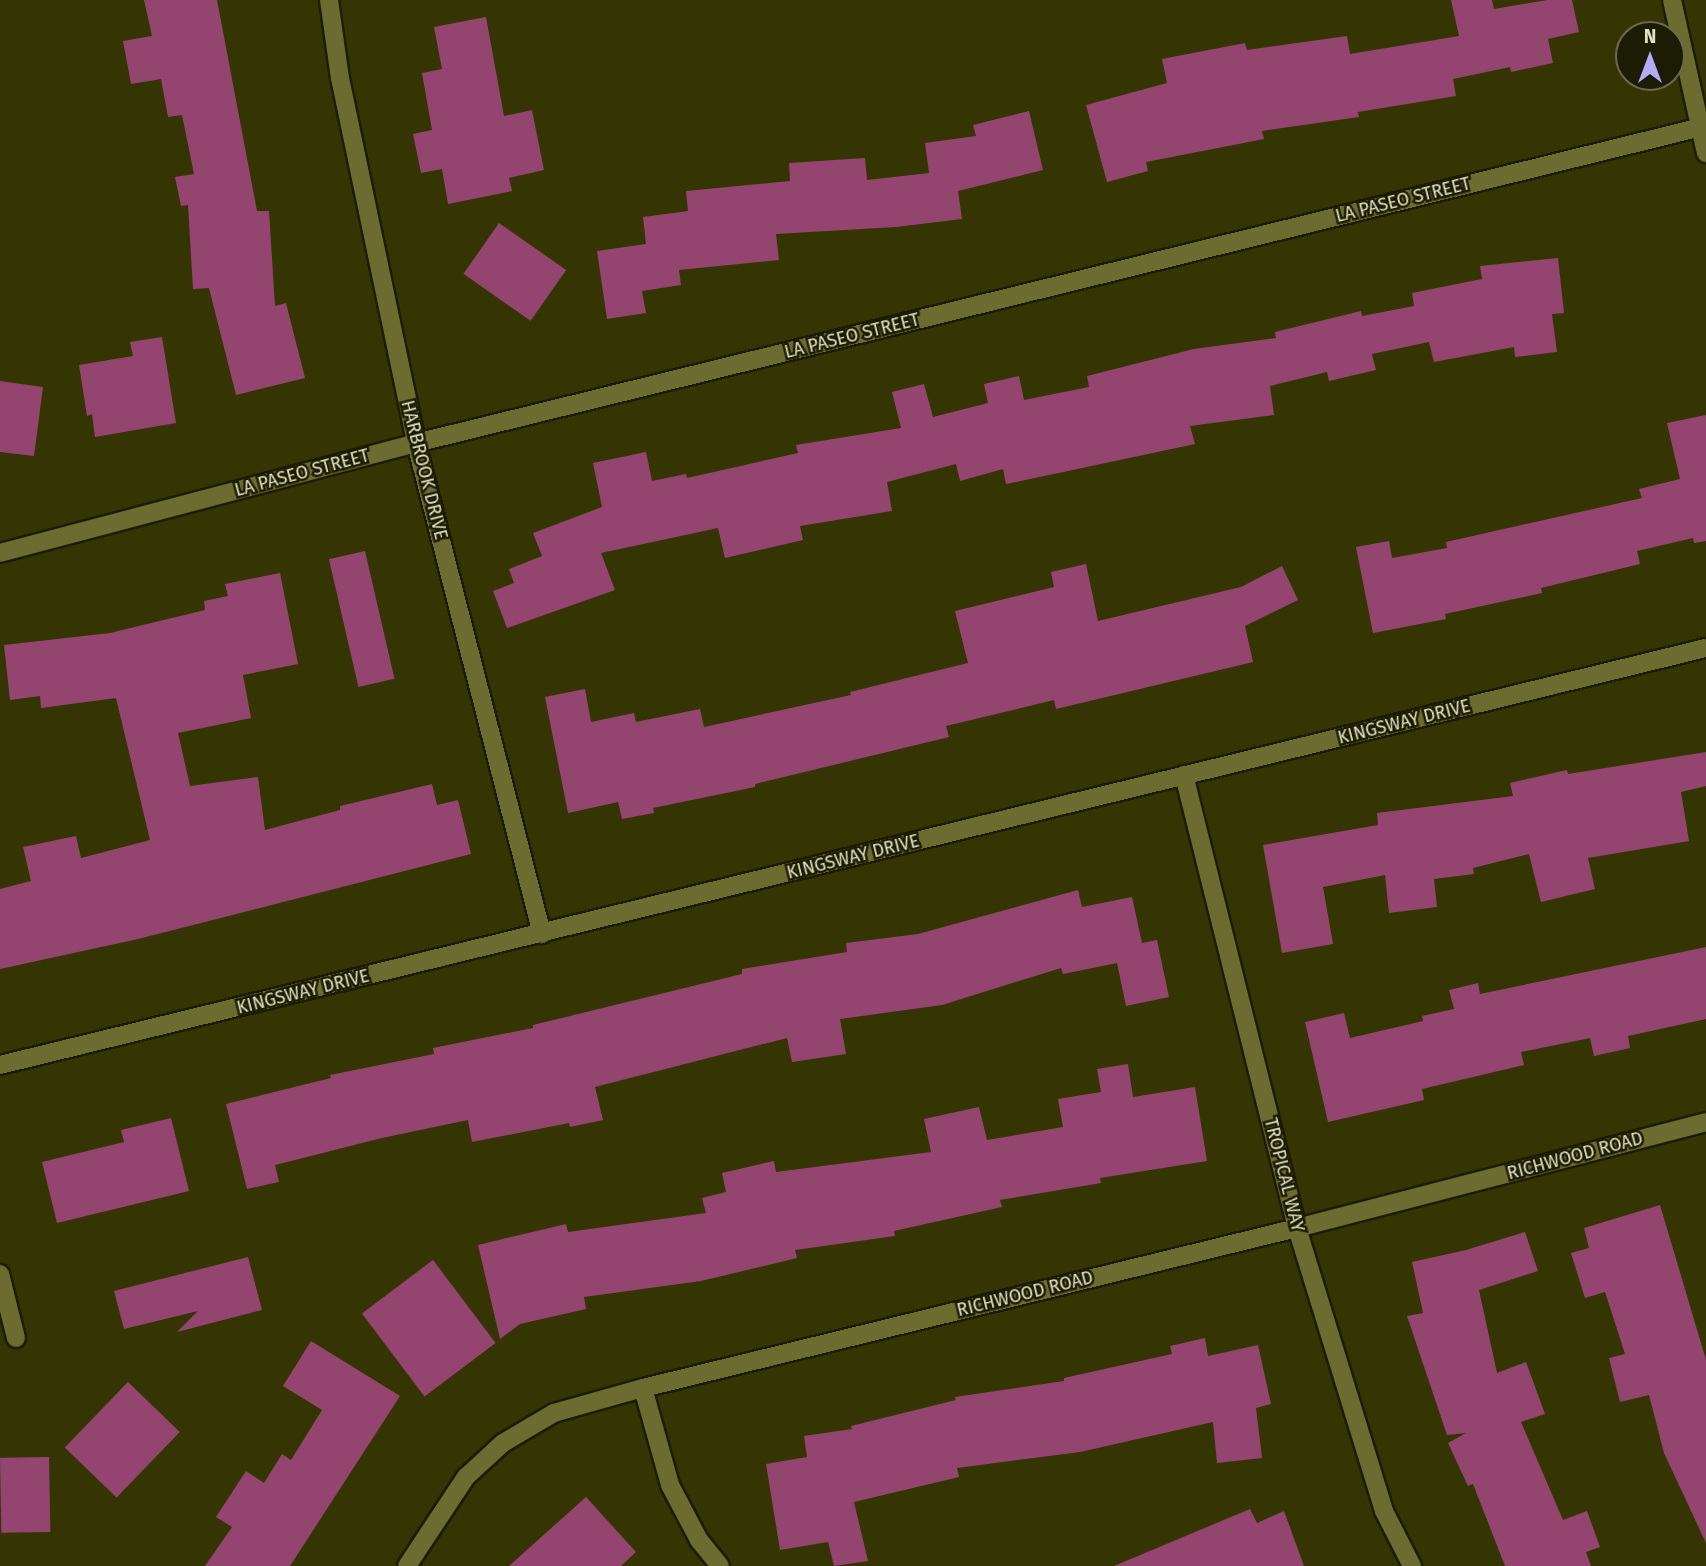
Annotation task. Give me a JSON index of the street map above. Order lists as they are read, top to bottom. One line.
{"streets":{"street":["LA PASEO STREET","HARBROOK DRIVE","KINGSWAY DRIVE","RICHWOOD ROAD","TROPICAL WAY"]},"crossings":[["LA PASEO STREET","HARBROOK DRIVE"],["HARBROOK DRIVE","KINGSWAY DRIVE"],["KINGSWAY DRIVE","TROPICAL WAY"],["RICHWOOD ROAD","TROPICAL WAY"]],"north":"top"}
